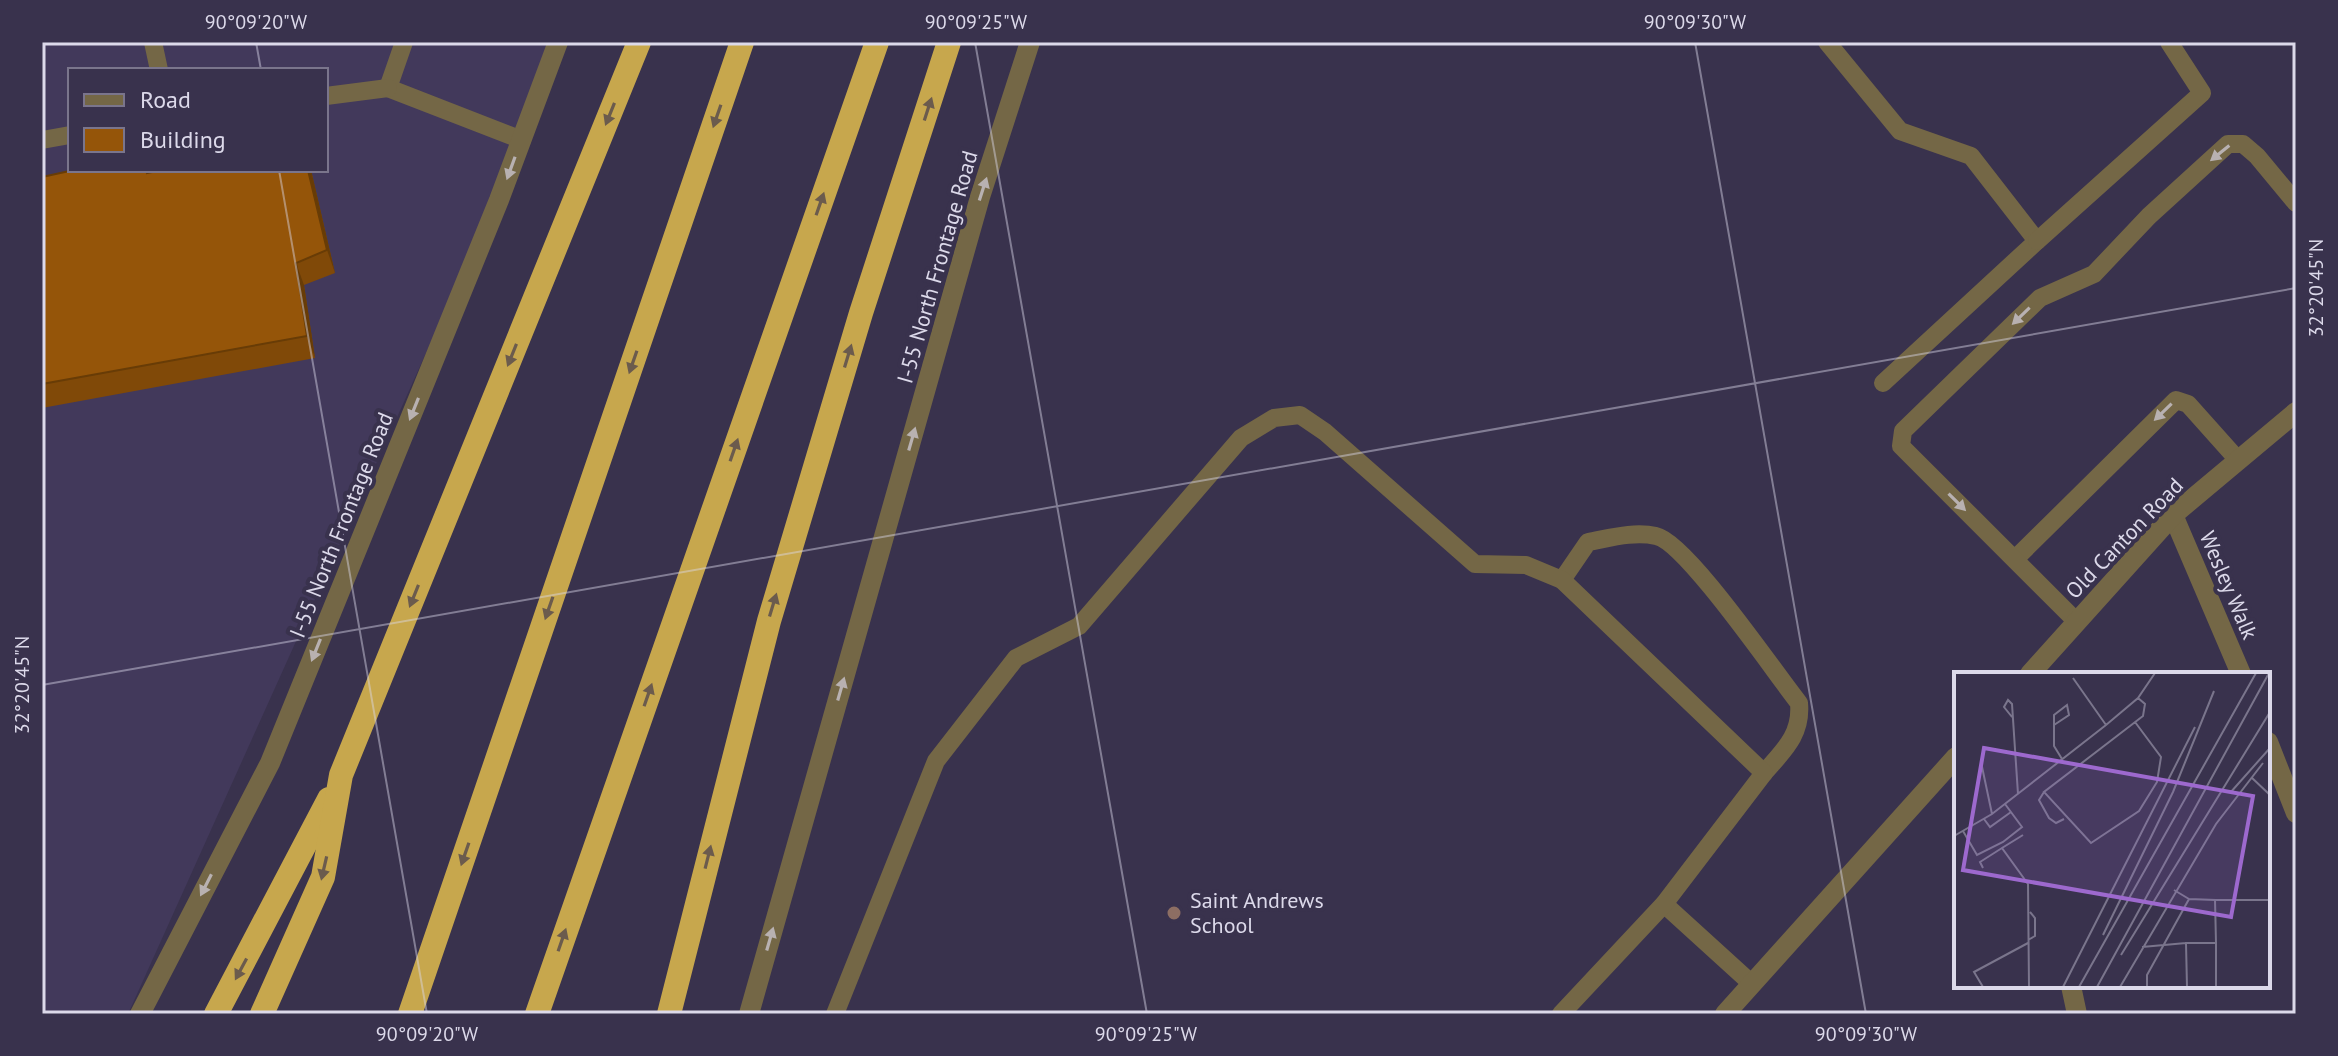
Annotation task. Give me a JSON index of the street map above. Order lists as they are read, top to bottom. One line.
{"streets":{"street":["I-55 North Frontage Road","Old Canton Road","Wesley Walk"]},"crossings":[["Old Canton Road","Wesley Walk"]],"places":["Saint Andrews School"],"legend":["Road","Building"],"coordinates":["90°09'20\"W","90°09'25\"W","90°09'30\"W","32°20'45\"N"]}
